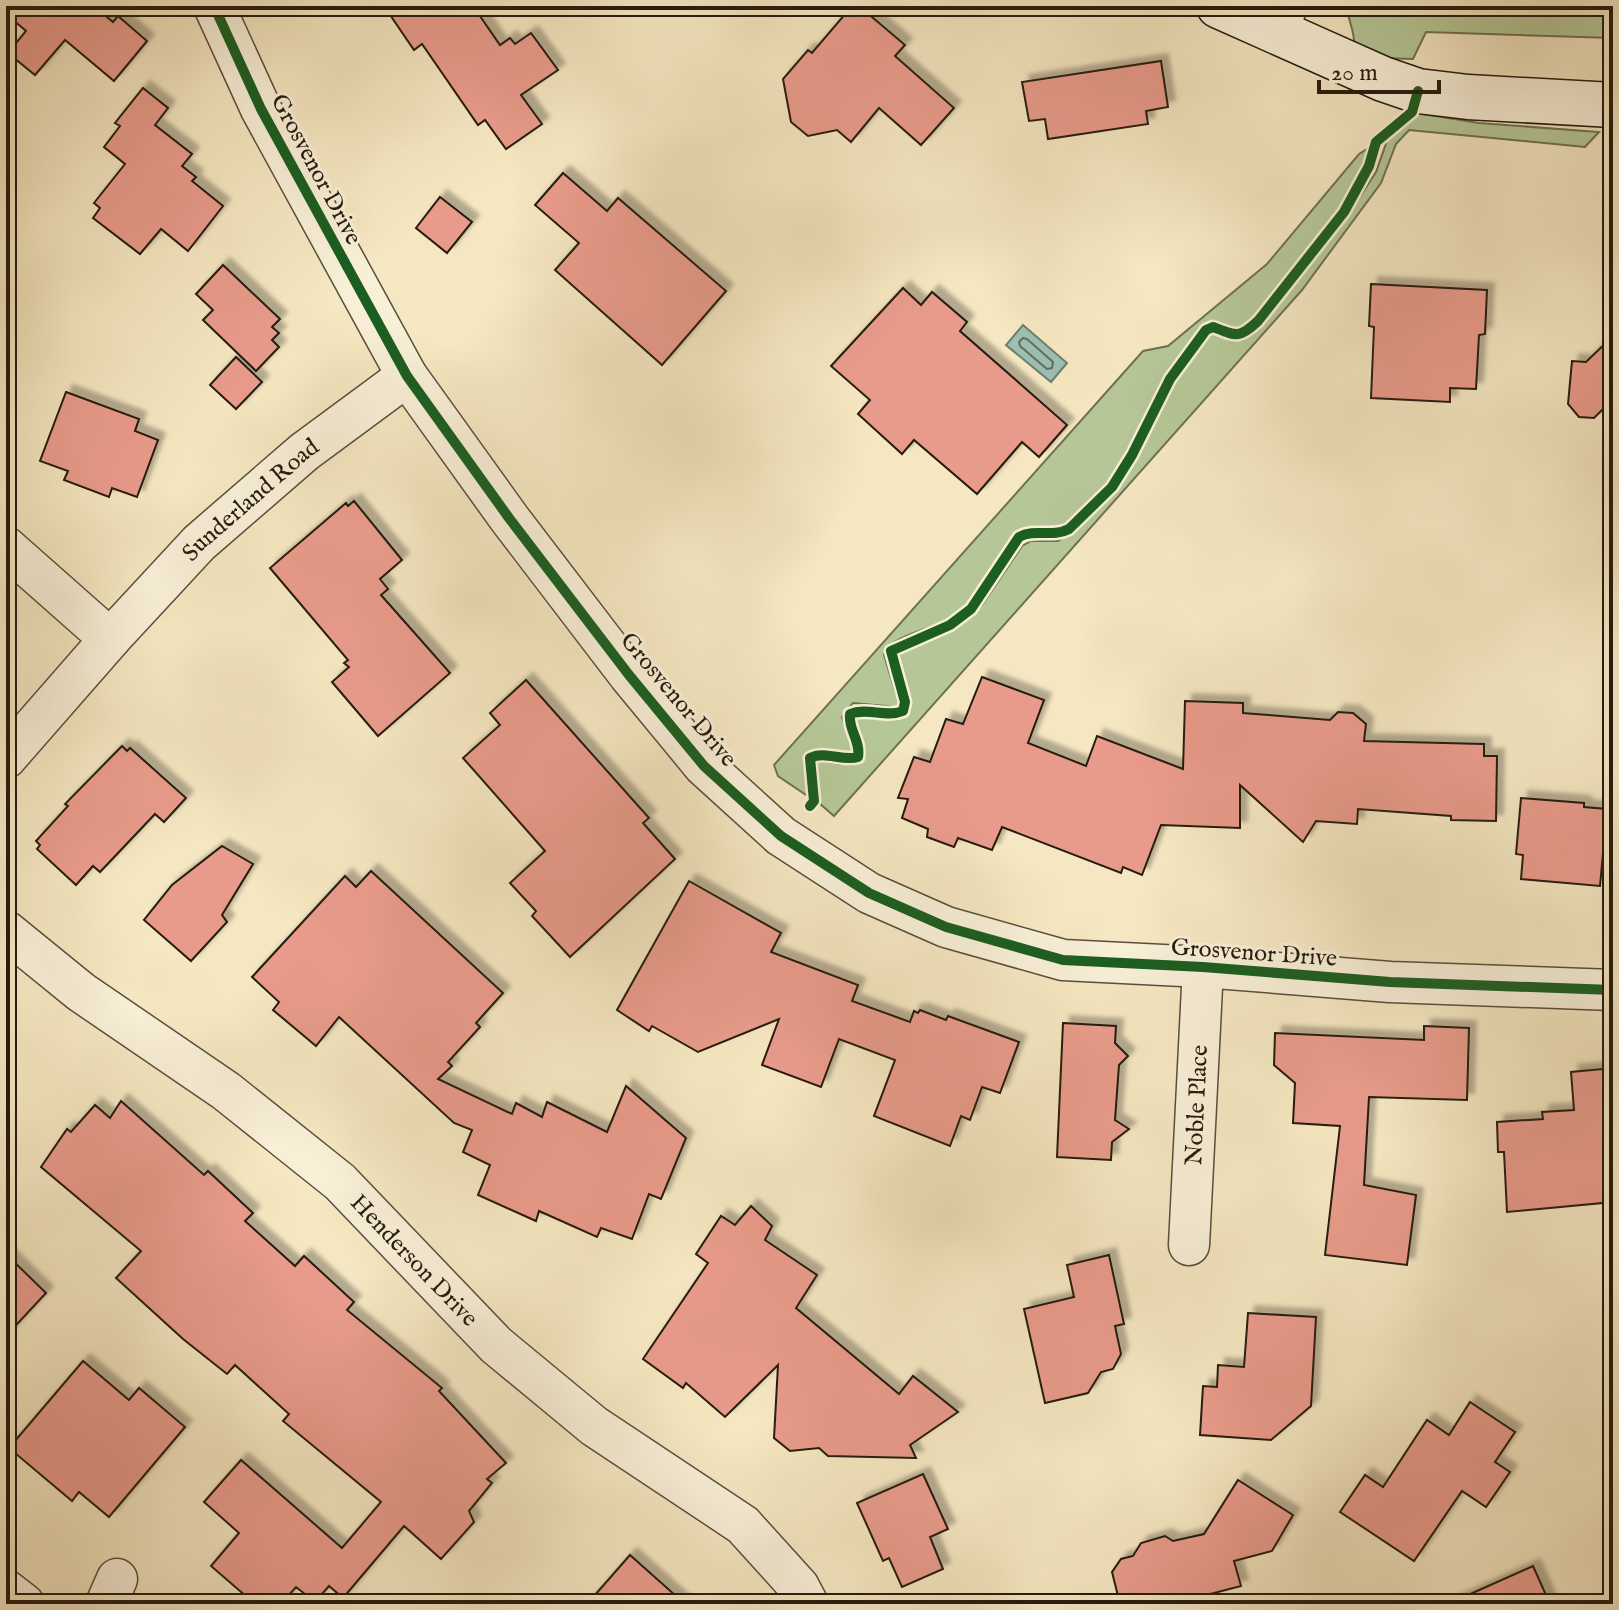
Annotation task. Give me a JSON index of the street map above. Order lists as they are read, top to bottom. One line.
{"streets":{"street":["Grosvenor Drive","Sunderland Road","Noble Place","Henderson Drive"]},"crossings":[["Grosvenor Drive","Sunderland Road"],["Grosvenor Drive","Noble Place"]],"scale_bar":"20 m"}
